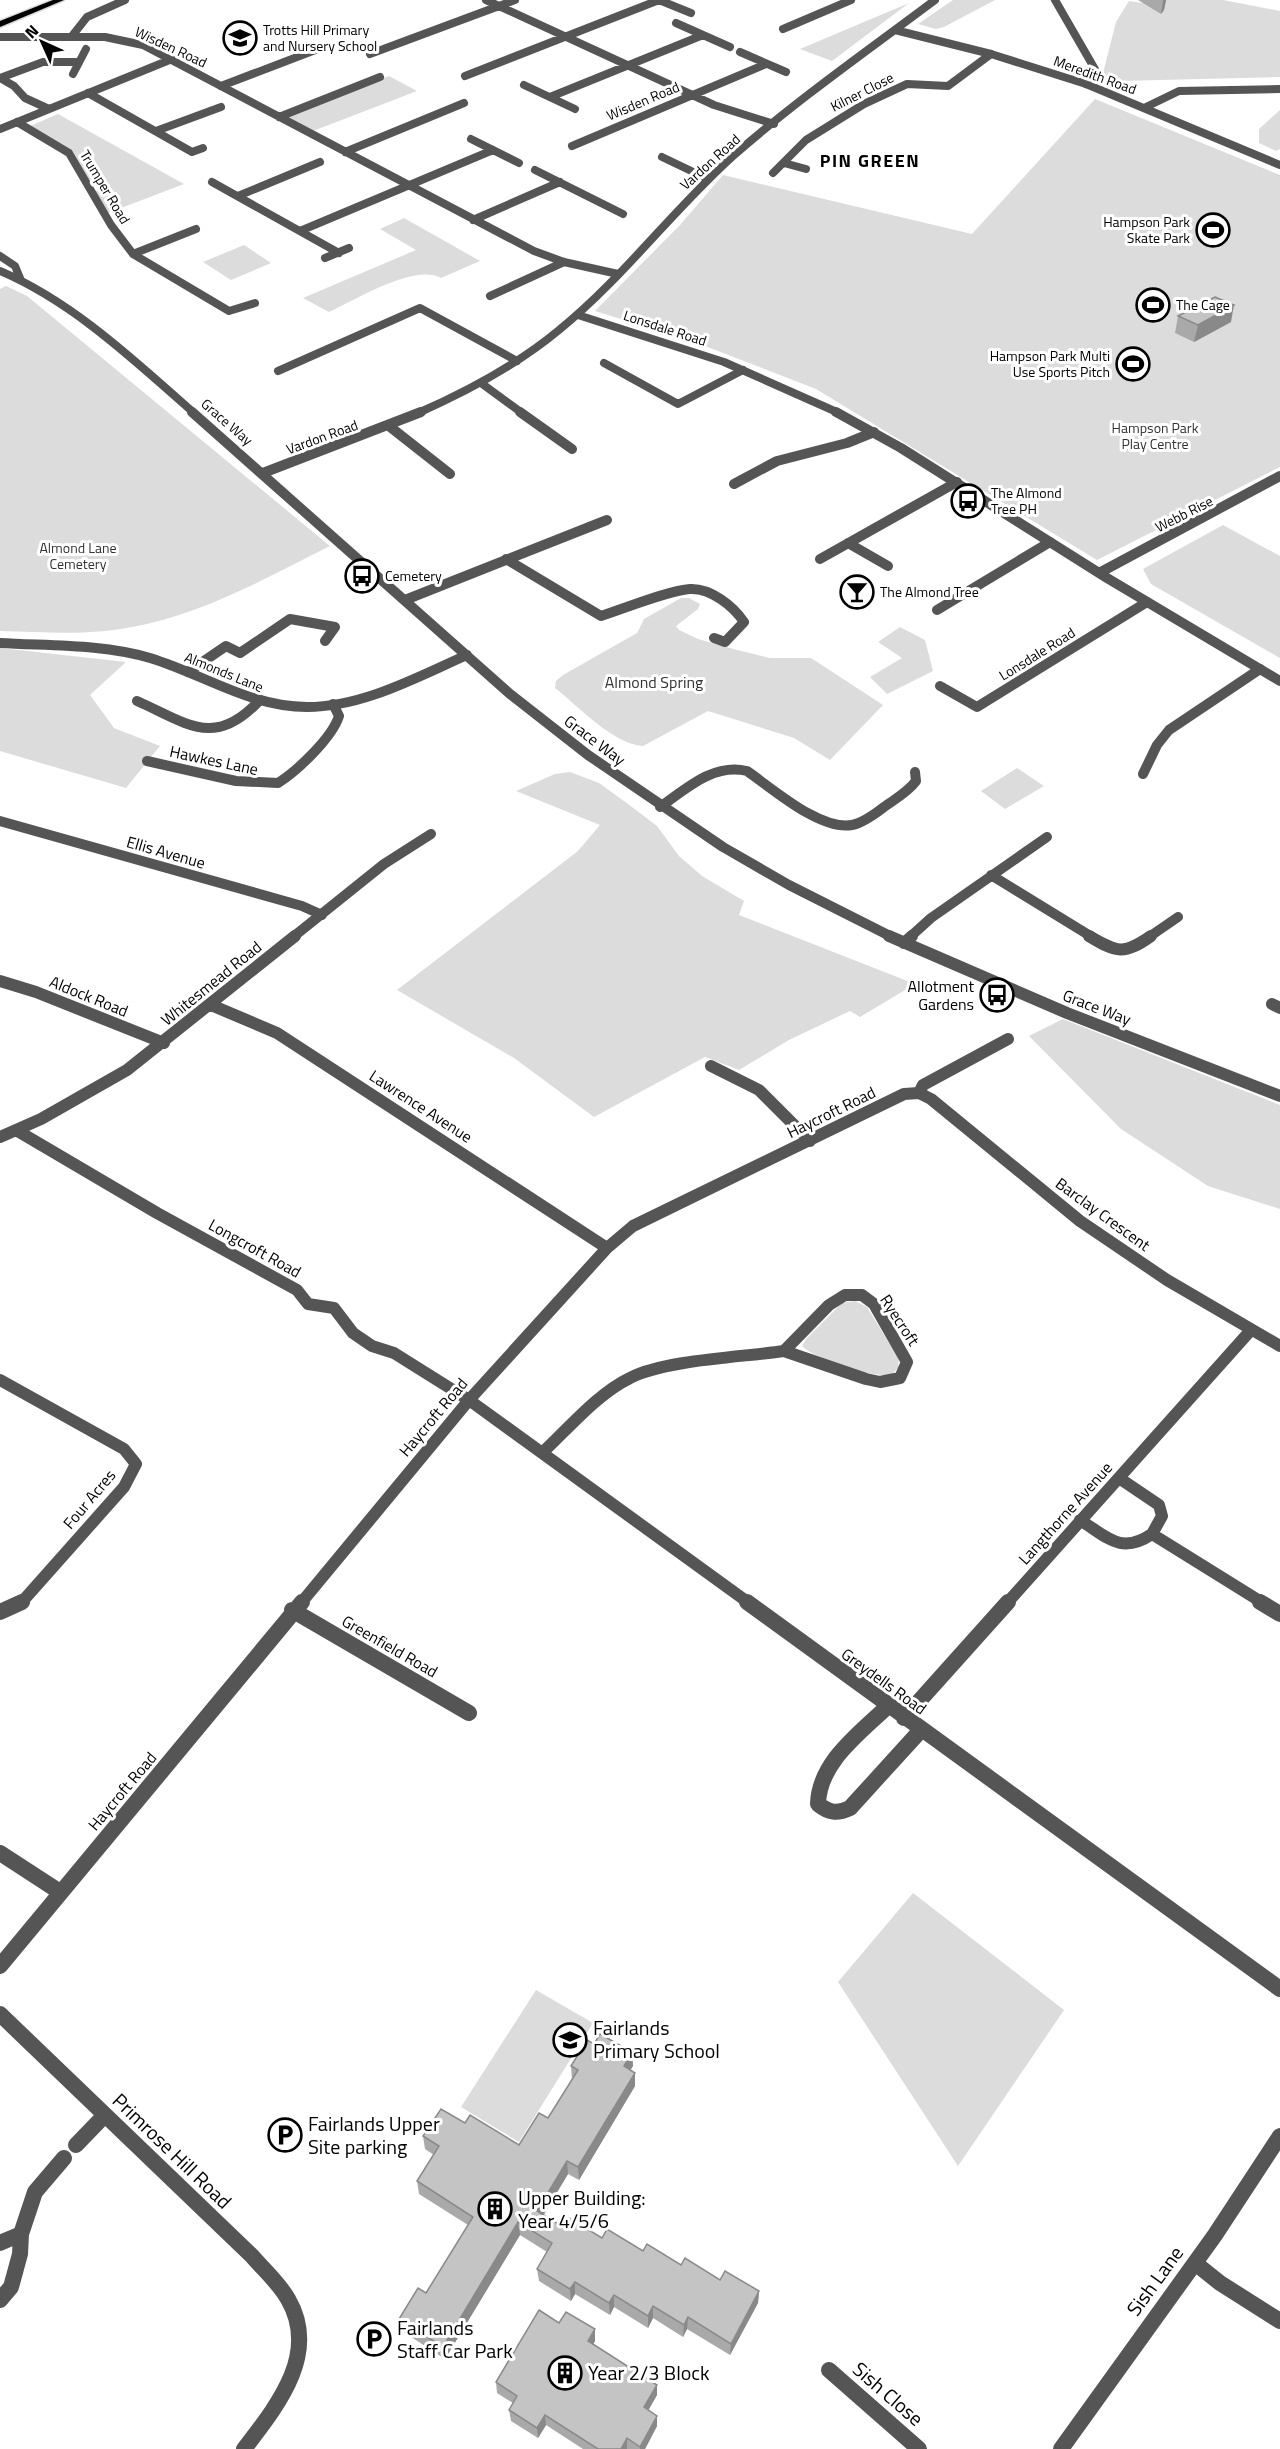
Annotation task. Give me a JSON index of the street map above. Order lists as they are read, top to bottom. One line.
{"streets":{"street":["Wisden Road","Meredith Road","Kilner Close","Vardon Road","Trumper Road","Lonsdale Road","Grace Way","Webb Rise","Almonds Lane","Hawkes Lane","Ellis Avenue","Whitesmead Road","Aldock Road","Lawrence Avenue","Haycroft Road","Barclay Crescent","Longcroft Road","Ryecroft","Four Acres","Langthorne Avenue","Greenfield Road","Greydells Road","Primrose Hill Road","Sish Lane","Sish Close"]},"crossings":[["Wisden Road","Vardon Road"],["Meredith Road","Kilner Close"],["Meredith Road","Vardon Road"],["Vardon Road","Lonsdale Road"],["Vardon Road","Grace Way"],["Lonsdale Road","Webb Rise"],["Grace Way","Almonds Lane"],["Almonds Lane","Hawkes Lane"],["Ellis Avenue","Whitesmead Road"],["Whitesmead Road","Aldock Road"],["Whitesmead Road","Lawrence Avenue"],["Whitesmead Road","Longcroft Road"],["Lawrence Avenue","Haycroft Road"],["Haycroft Road","Barclay Crescent"],["Haycroft Road","Longcroft Road"],["Haycroft Road","Greenfield Road"],["Haycroft Road","Greydells Road"],["Barclay Crescent","Langthorne Avenue"],["Longcroft Road","Greydells Road"],["Ryecroft","Greydells Road"],["Langthorne Avenue","Greydells Road"]],"districts":["PIN GREEN"],"parks":["Hampson Park Play Centre","Almond Lane Cemetery","Almond Spring"],"places":{"school or university":["Trotts Hill Primary and Nursery School","Fairlands Primary School"],"sports":["Hampson Park Skate Park","The Cage","Hampson Park Multi Use Sports Pitch"],"bus stop":["The Almond Tree PH","Cemetery","Allotment Gardens"],"bar":["The Almond Tree"],"parking":["Fairlands Upper Site parking","Fairlands Staff Car Park"],"building":["Upper Building: Year 4/5/6","Year 2/3 Block"]},"north":"top left"}
